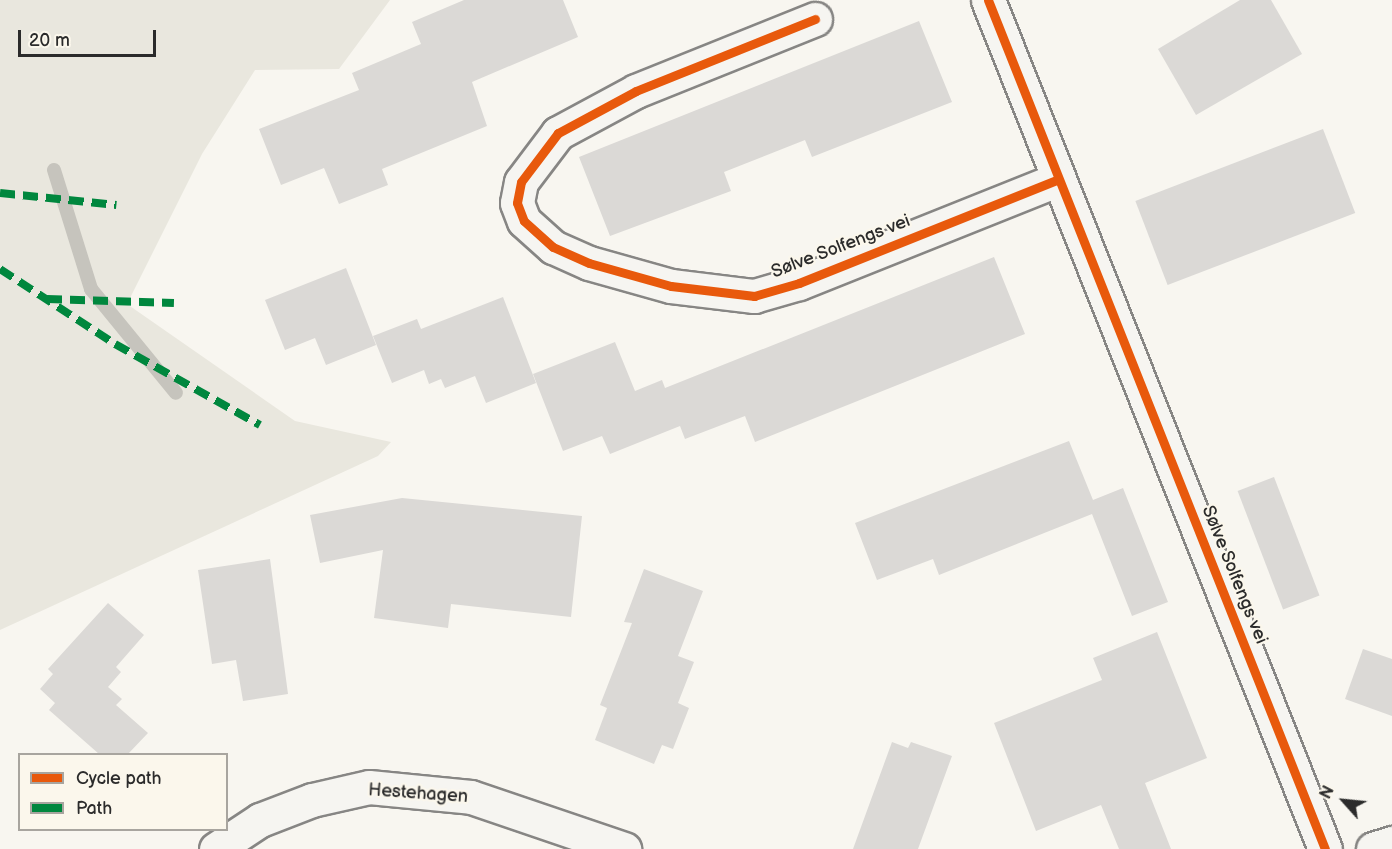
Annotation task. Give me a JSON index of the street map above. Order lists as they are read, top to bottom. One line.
{"streets":{"street":["Sølve Solfengs vei","Hestehagen"]},"legend":["Cycle path","Path"],"scale_bar":"20 m","north":"top left"}
